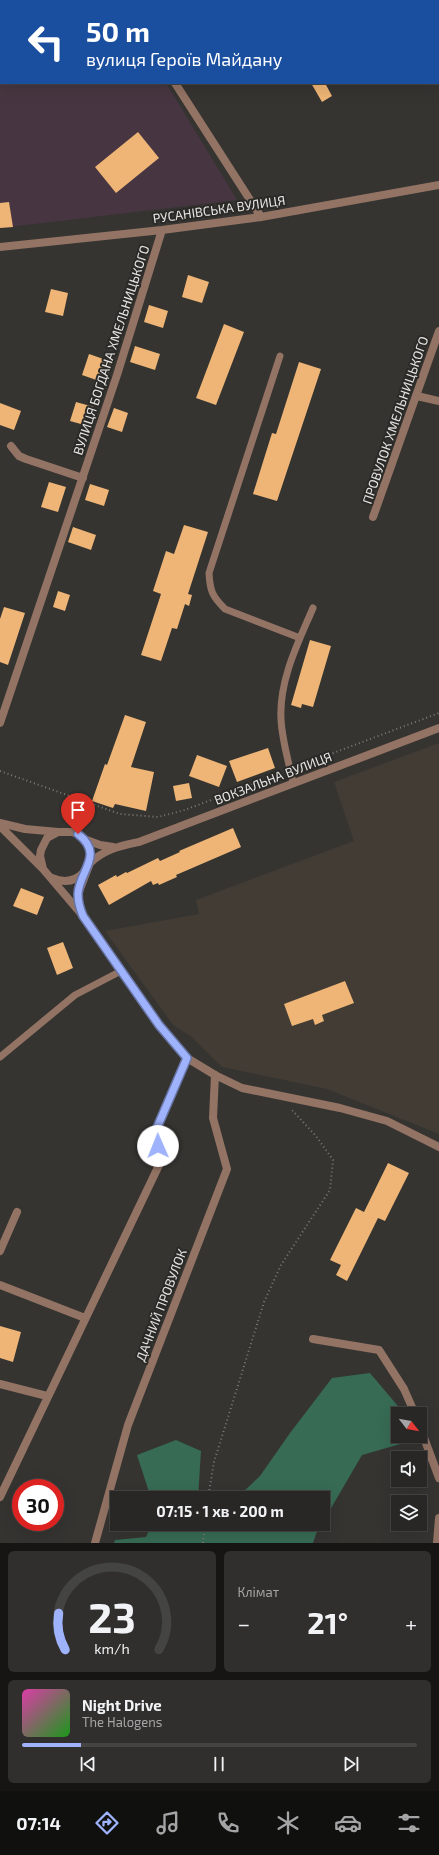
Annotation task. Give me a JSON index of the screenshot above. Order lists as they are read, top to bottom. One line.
{"streets":{"street":["РУСАНІВСЬКА ВУЛИЦЯ","ВУЛИЦЯ БОГДАНА ХМЕЛЬНИЦЬКОГО","ПРОВУЛОК ХМЕЛЬНИЦЬКОГО","ВОКЗАЛЬНА ВУЛИЦЯ","ДАЧНИЙ ПРОВУЛОК"]},"crossings":[["РУСАНІВСЬКА ВУЛИЦЯ","ВУЛИЦЯ БОГДАНА ХМЕЛЬНИЦЬКОГО"]],"north":"bottom right","page":{"turn":["50 m","вулиця Героїв Майдану"],"limit":"30","trip":"07:15 · 1 хв · 200 m","tile":"Клімат","heat":["−","21°","+"],"song":["Night Drive","The Halogens"],"tabs":"07:14","gauge":["23","km/h"]}}
